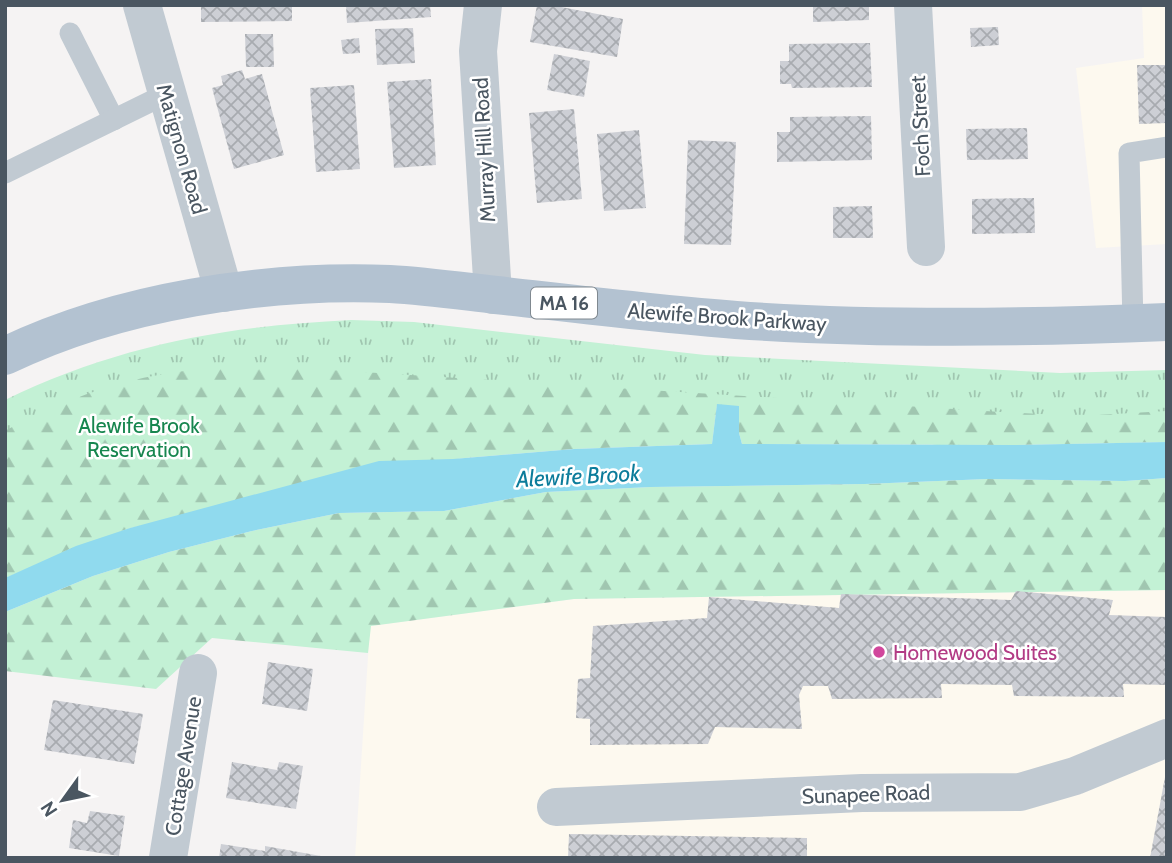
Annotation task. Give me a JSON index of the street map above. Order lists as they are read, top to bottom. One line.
{"streets":{"main road":["MA 16","Alewife Brook Parkway"],"street":["Foch Street","Matignon Road","Murray Hill Road","Cottage Avenue","Sunapee Road"]},"crossings":[["Matignon Road","Alewife Brook Parkway"],["Murray Hill Road","Alewife Brook Parkway"]],"water":["Alewife Brook"],"parks":["Alewife Brook Reservation"],"places":["Homewood Suites"],"north":"bottom left"}
